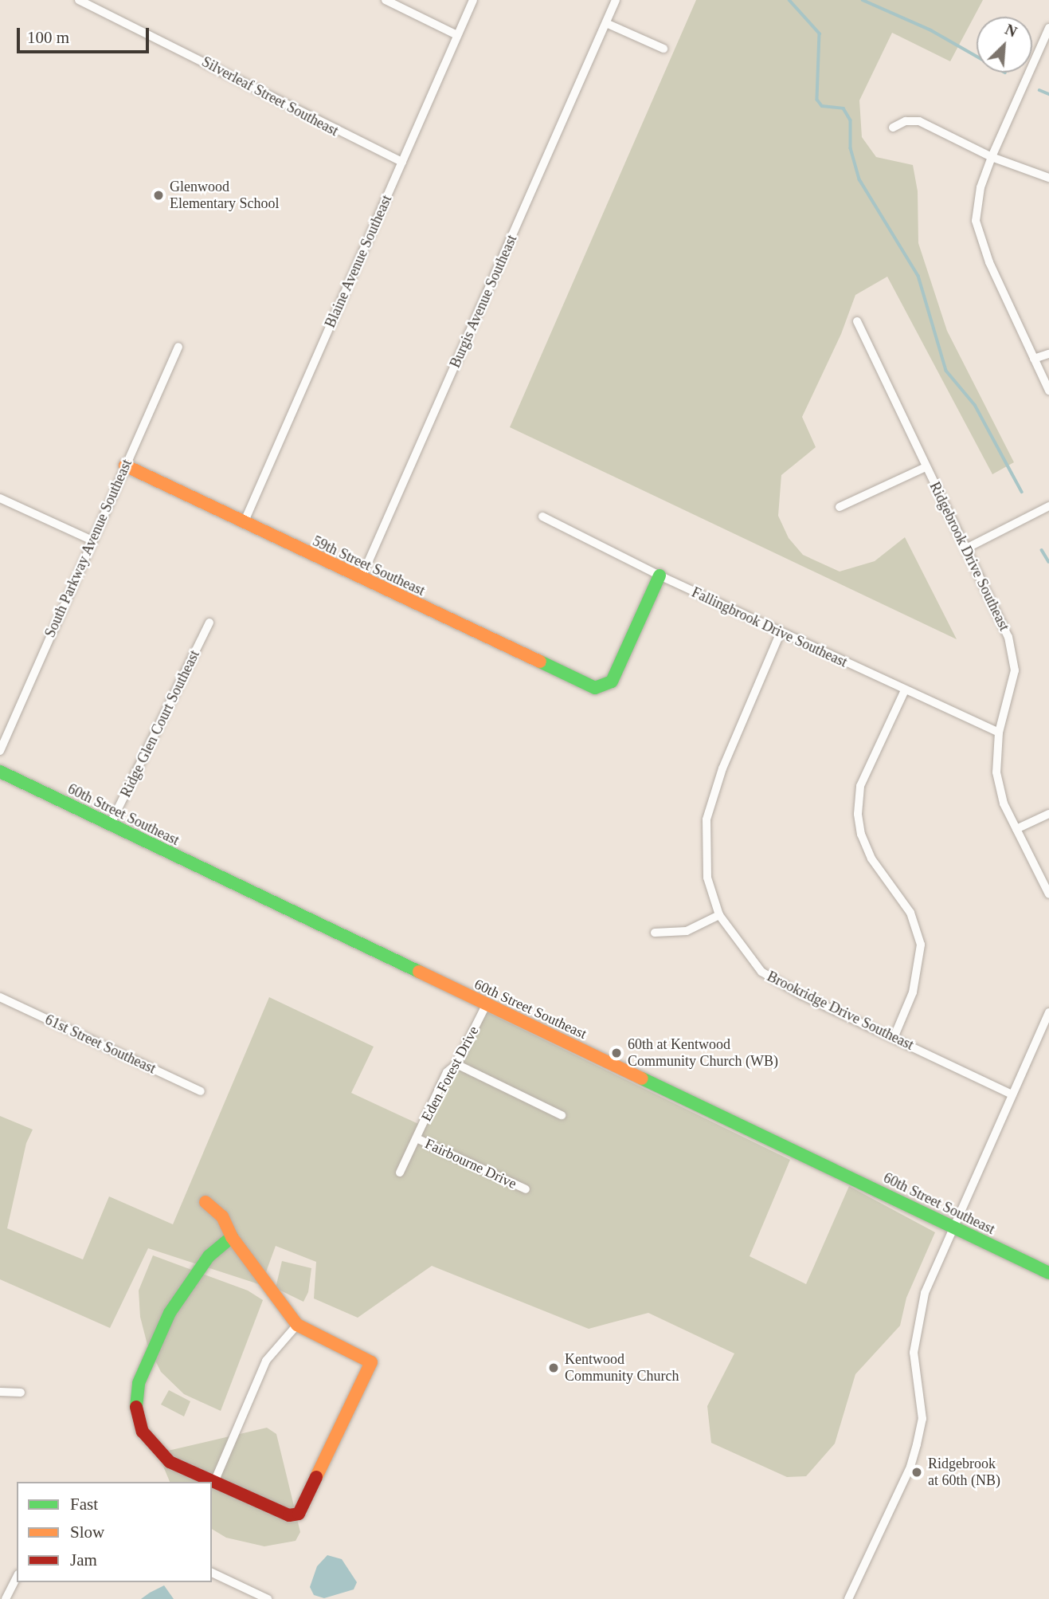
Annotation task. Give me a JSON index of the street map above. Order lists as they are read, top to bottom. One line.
{"streets":{"street":["Silverleaf Street Southeast","Blaine Avenue Southeast","Burgis Avenue Southeast","South Parkway Avenue Southeast","Ridgebrook Drive Southeast","59th Street Southeast","Fallingbrook Drive Southeast","Ridge Glen Court Southeast","60th Street Southeast","Brookridge Drive Southeast","61st Street Southeast","Eden Forest Drive","Fairbourne Drive"]},"crossings":[["Silverleaf Street Southeast","Blaine Avenue Southeast"],["Blaine Avenue Southeast","59th Street Southeast"],["Burgis Avenue Southeast","59th Street Southeast"],["South Parkway Avenue Southeast","59th Street Southeast"],["Ridgebrook Drive Southeast","Fallingbrook Drive Southeast"],["59th Street Southeast","Fallingbrook Drive Southeast"],["Fallingbrook Drive Southeast","Brookridge Drive Southeast"],["Ridge Glen Court Southeast","60th Street Southeast"],["60th Street Southeast","Eden Forest Drive"],["Eden Forest Drive","Fairbourne Drive"]],"places":["Glenwood Elementary School","60th at Kentwood Community Church (WB)","Kentwood Community Church","Ridgebrook at 60th (NB)"],"legend":["Fast","Slow","Jam"],"scale_bar":"100 m","north":"top right"}
